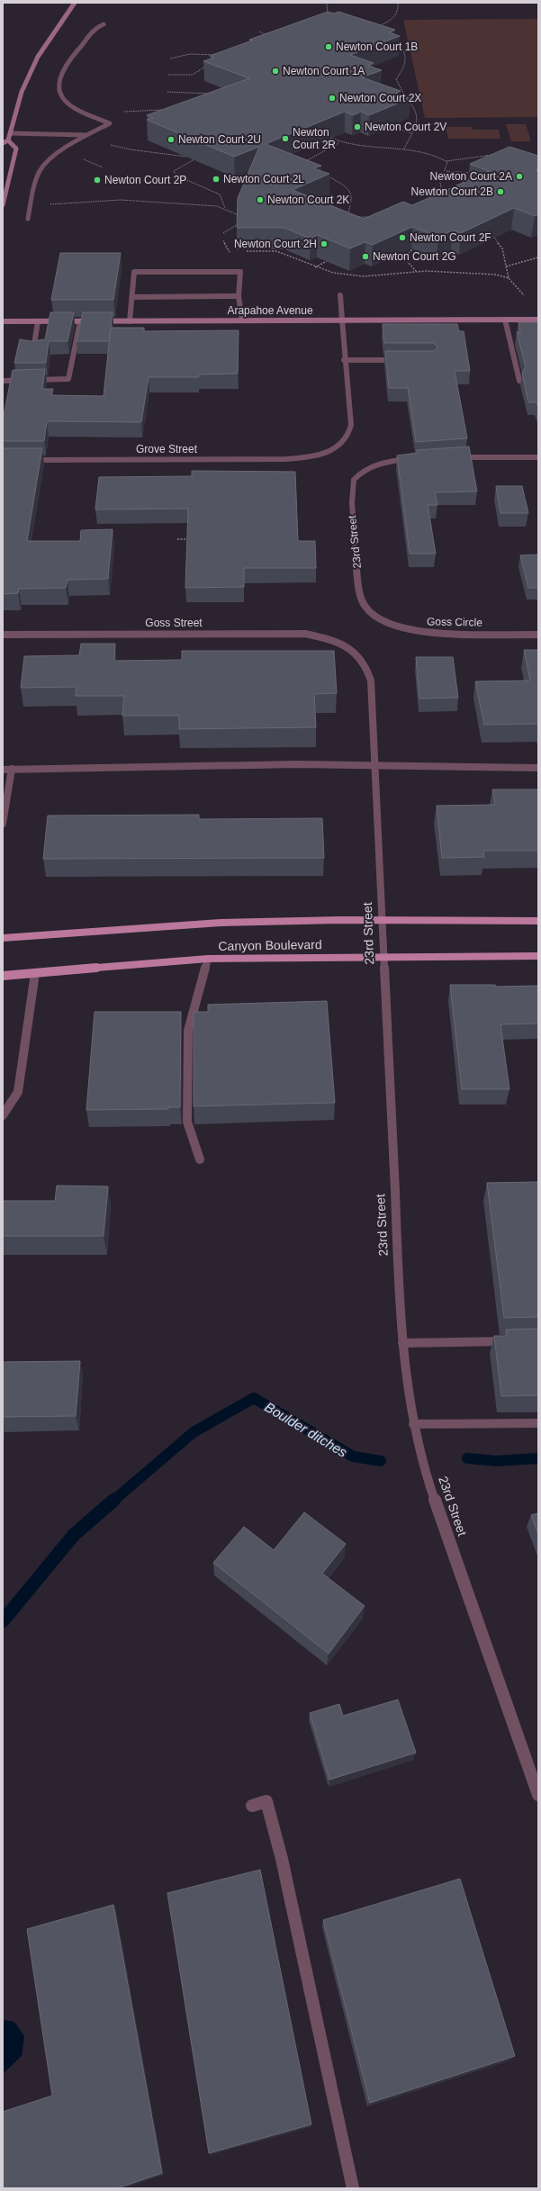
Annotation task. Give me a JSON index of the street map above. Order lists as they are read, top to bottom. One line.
{"streets":{"main road":["Arapahoe Avenue","Canyon Boulevard"],"street":["Grove Street","23rd Street","Goss Circle","Goss Street"]},"crossings":[["23rd Street","Goss Circle"],["23rd Street","Goss Street"],["23rd Street","Canyon Boulevard"]],"water":["Boulder ditches"],"places":["Newton Court 1B","Newton Court 1A","Newton Court 2X","Newton Court 2V","Newton Court 2R","Newton Court 2U","Newton Court 2A","Newton Court 2L","Newton Court 2P","Newton Court 2B","Newton Court 2K","Newton Court 2F","Newton Court 2H","Newton Court 2G"]}
